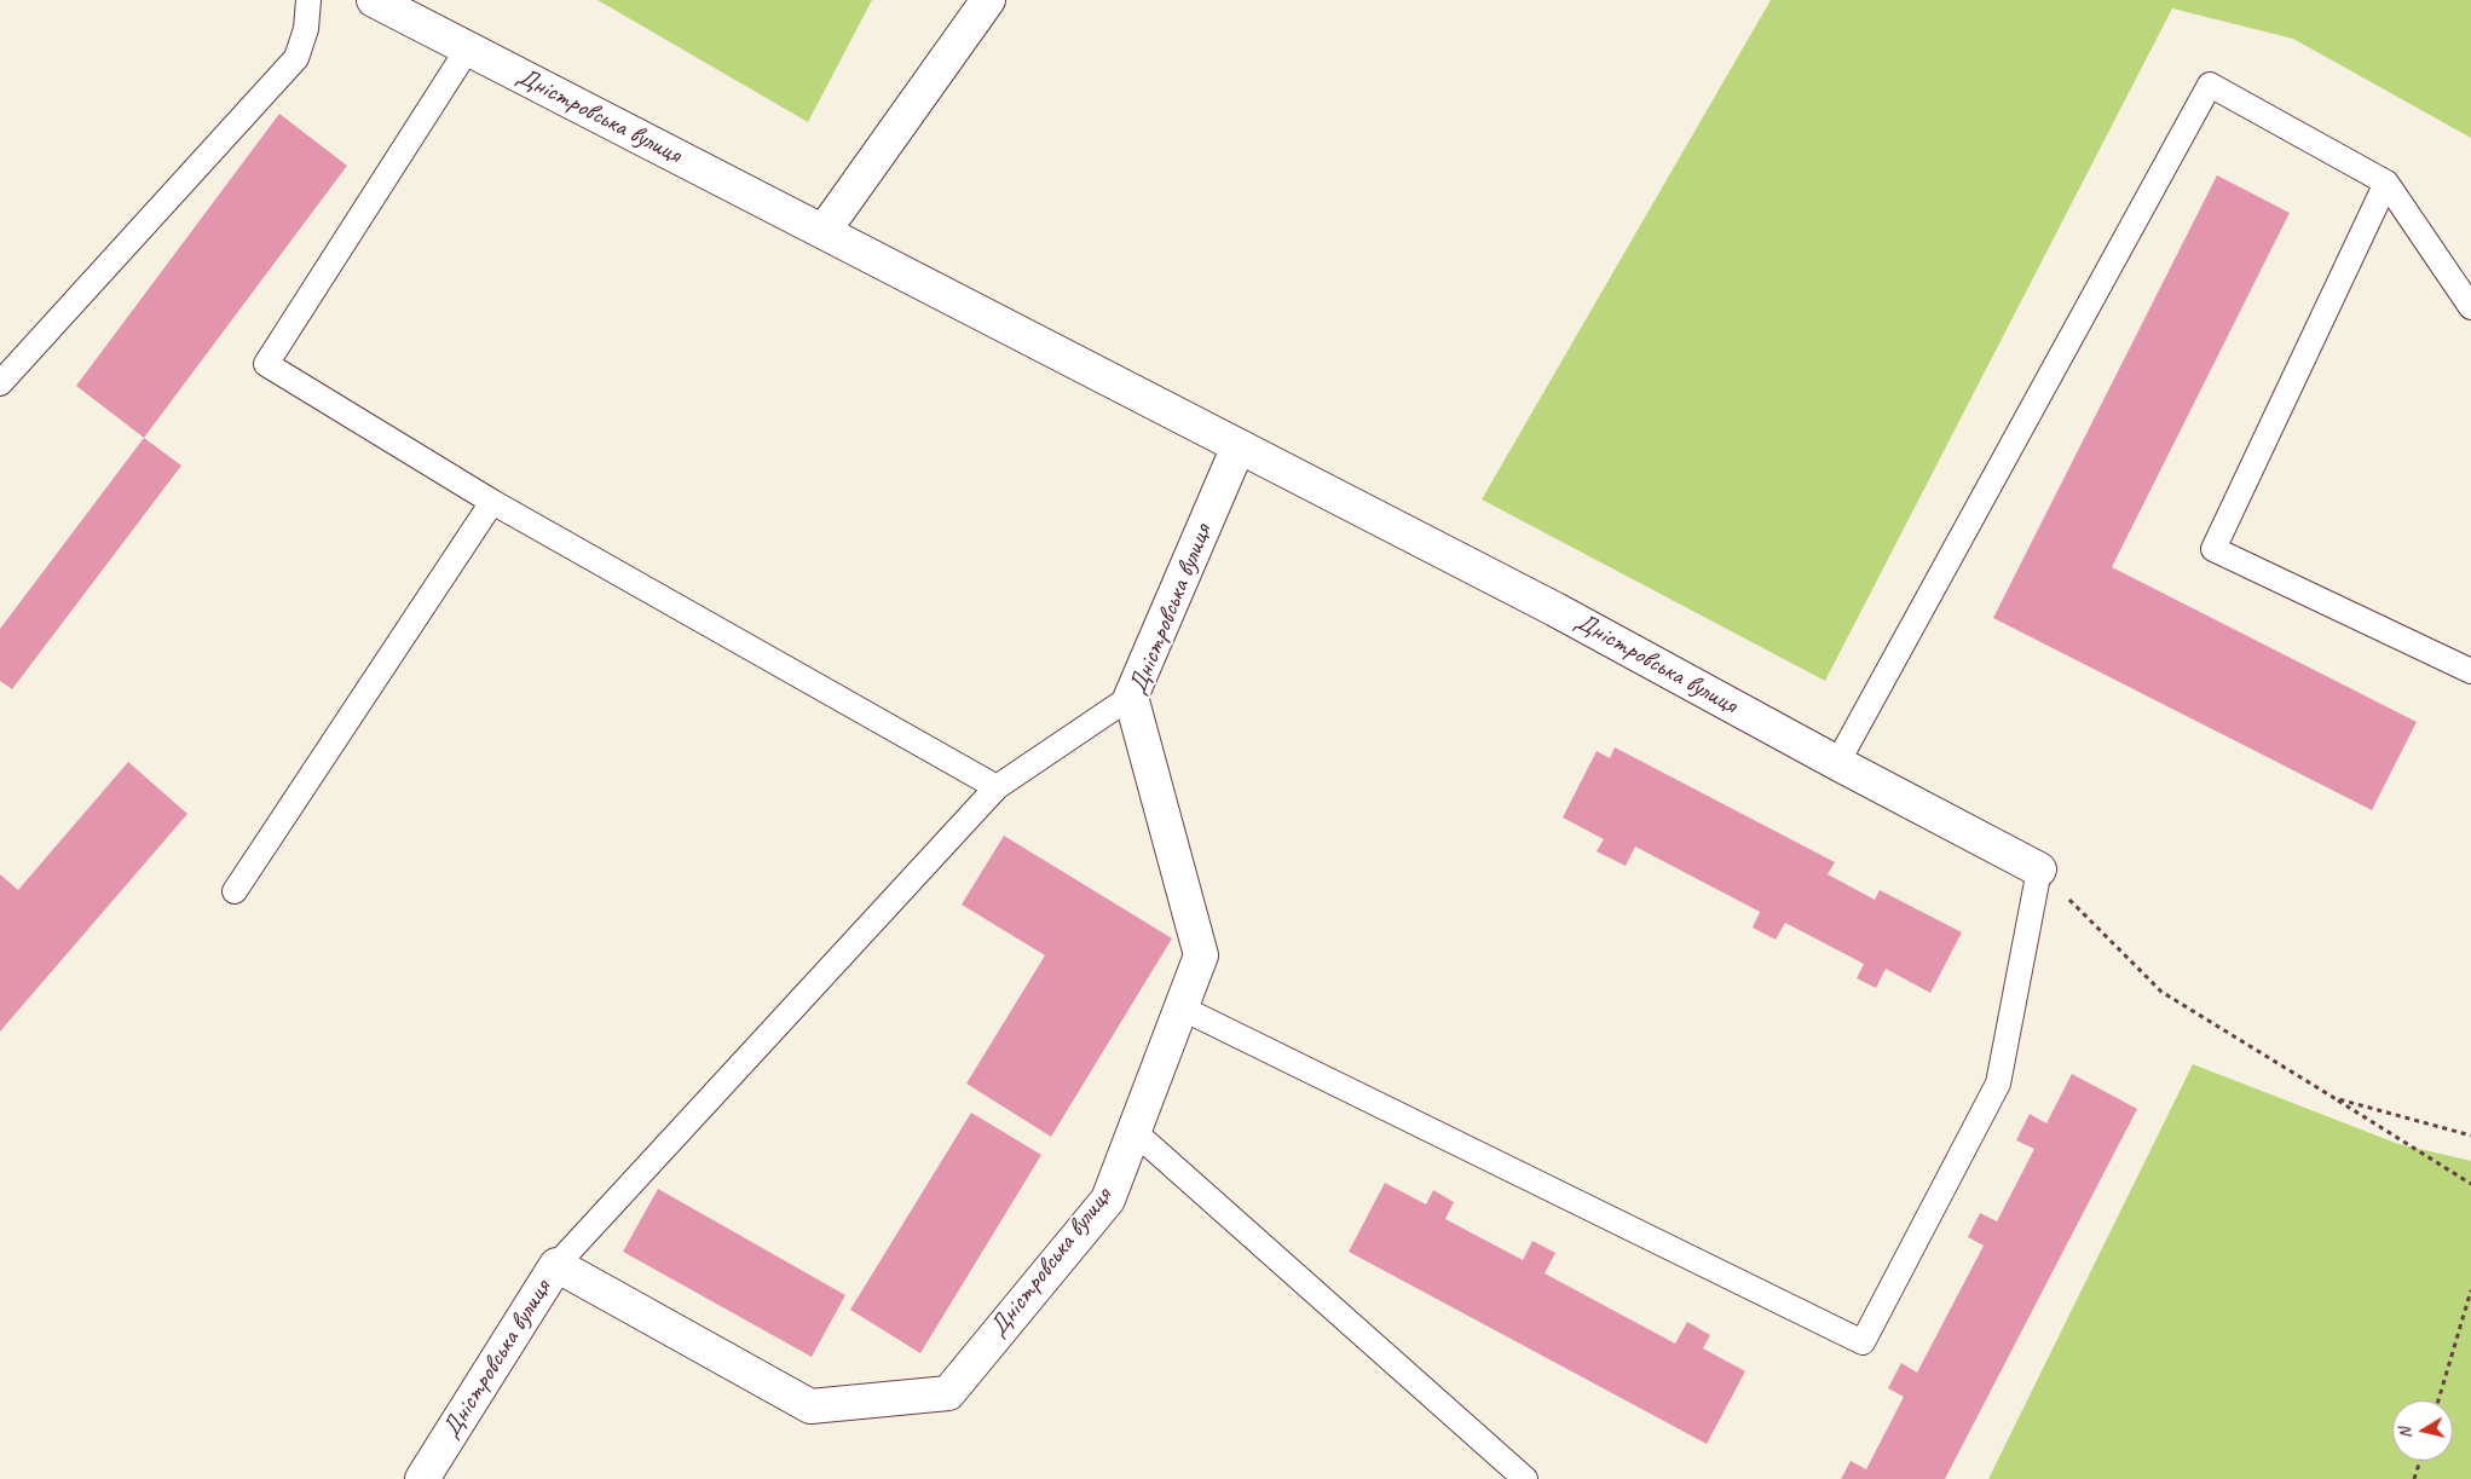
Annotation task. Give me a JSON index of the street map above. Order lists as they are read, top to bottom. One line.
{"streets":{"street":["Дністровська вулиця"]},"north":"left"}
